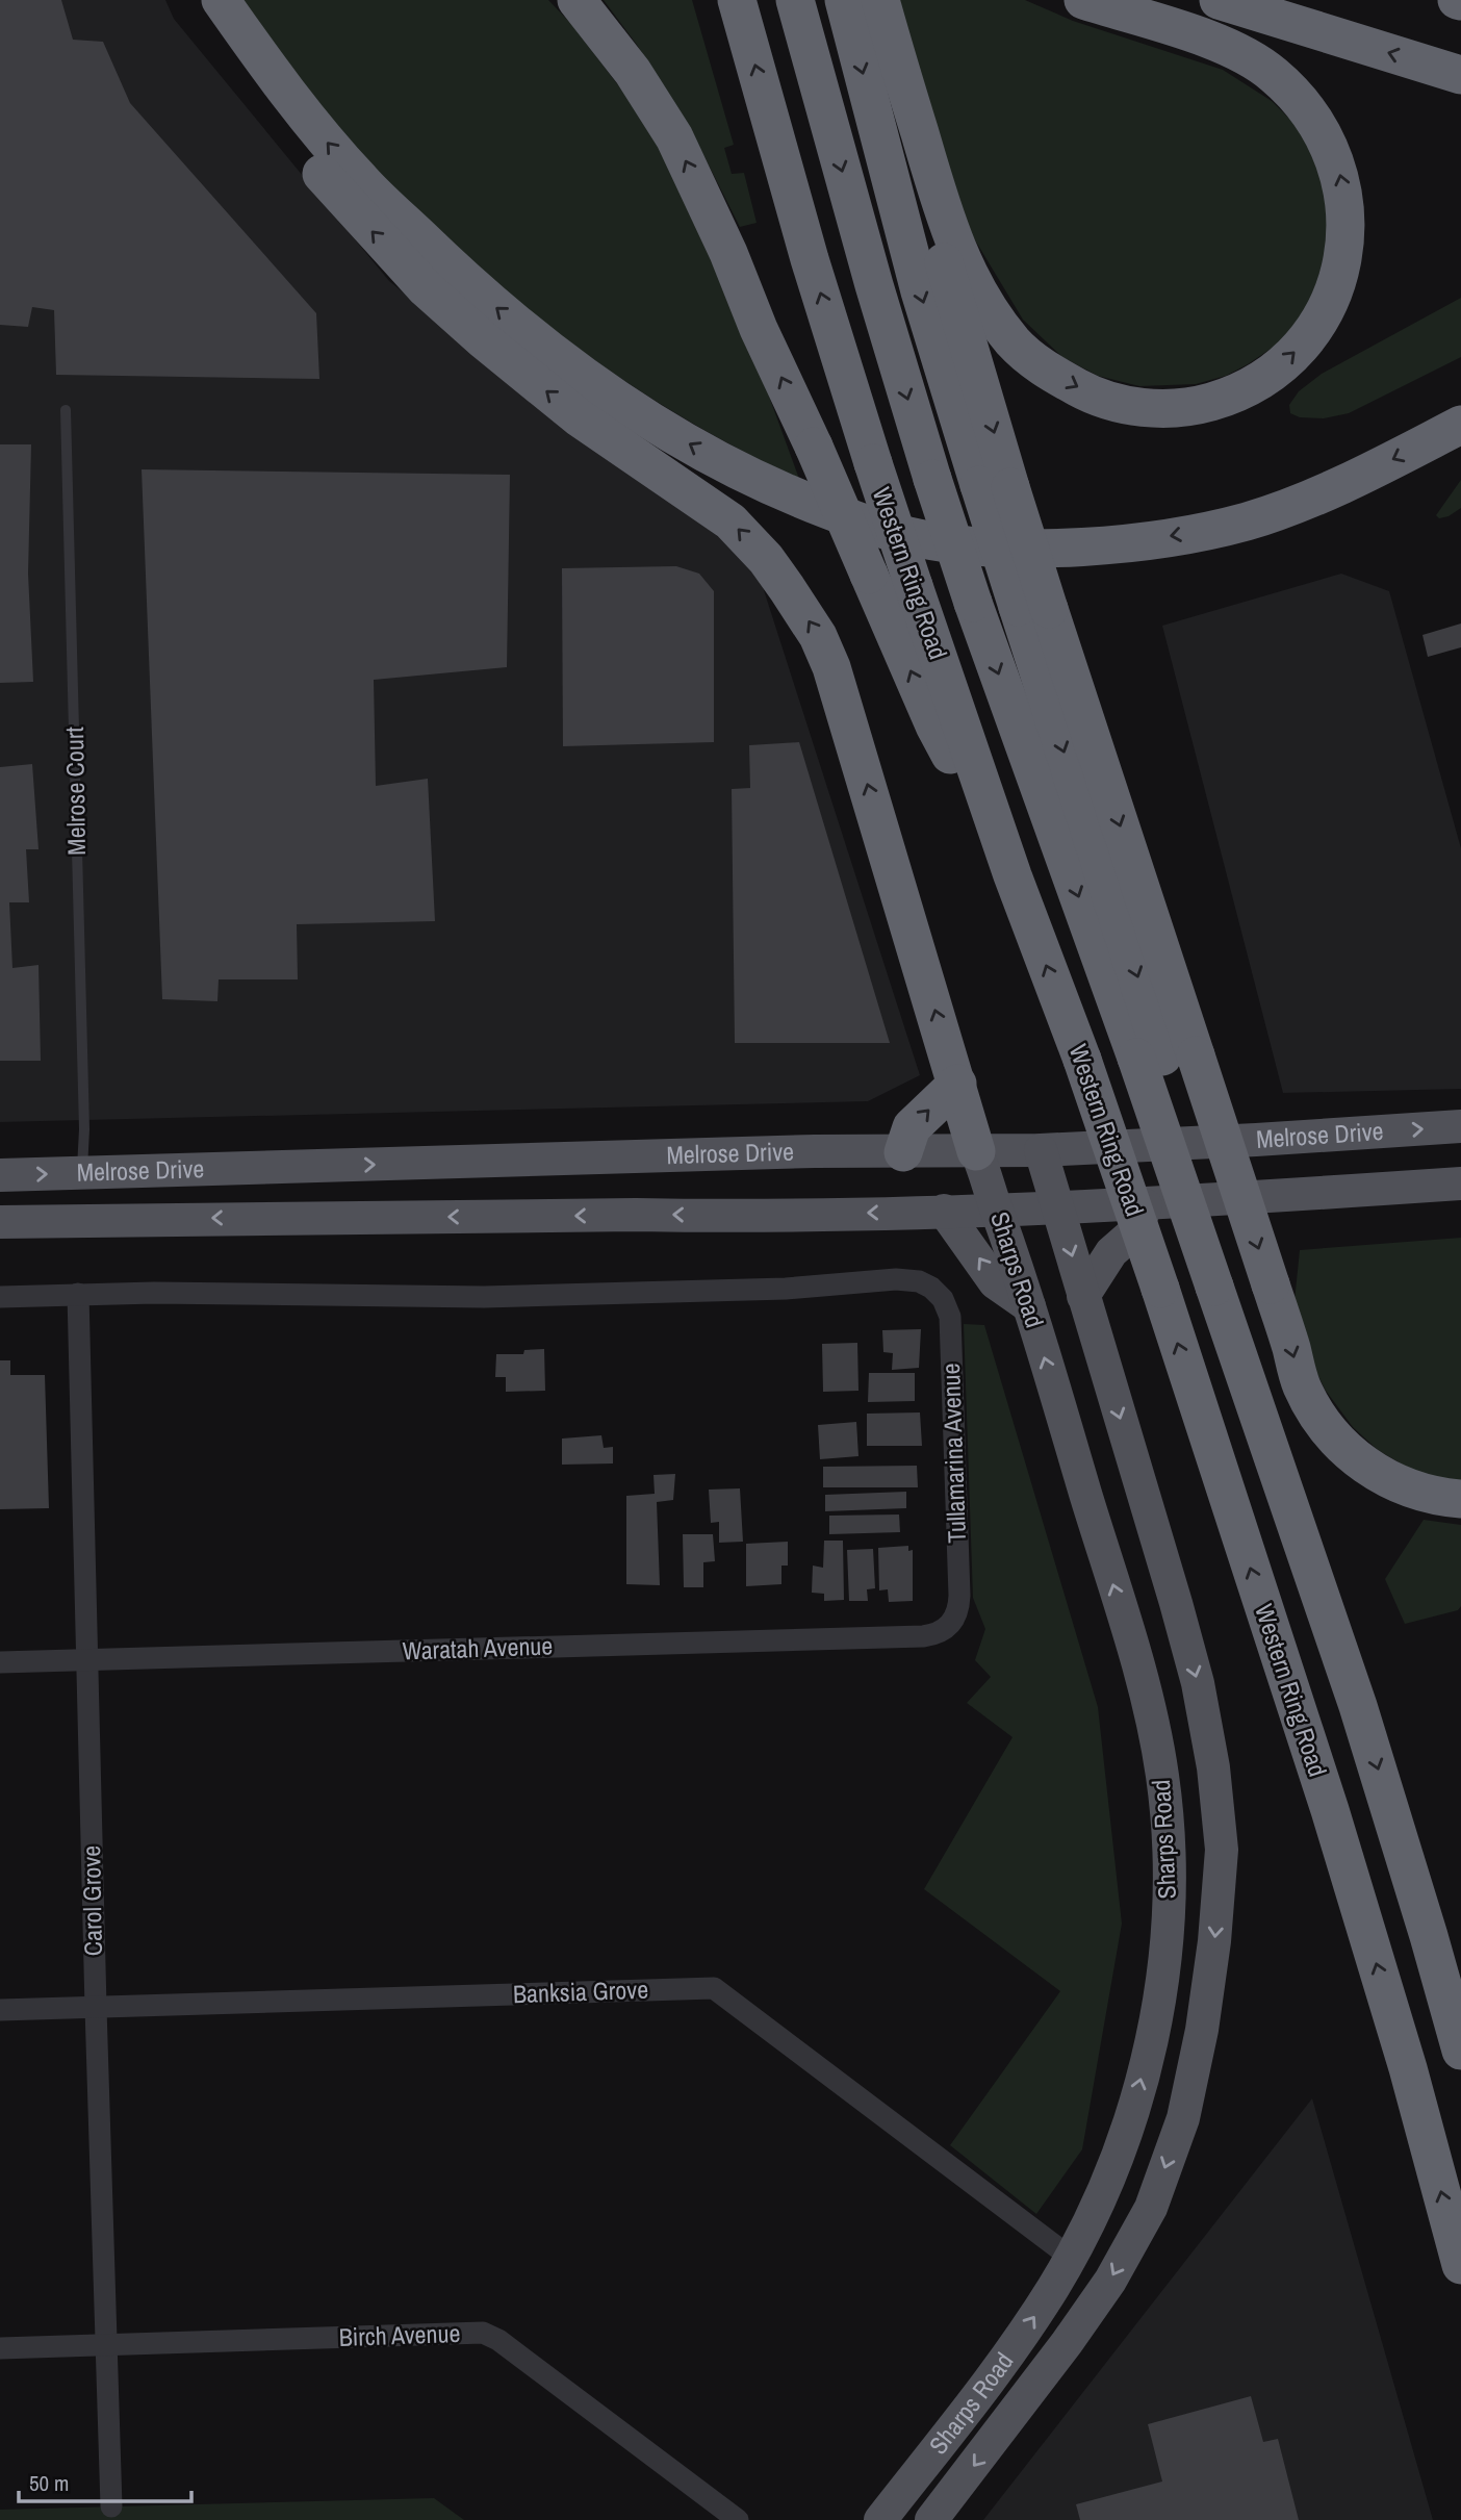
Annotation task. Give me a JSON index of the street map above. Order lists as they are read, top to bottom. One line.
{"streets":{"highway":["Western Ring Road"],"main road":["Melrose Drive","Sharps Road"],"street":["Tullamarina Avenue","Waratah Avenue","Carol Grove","Banksia Grove","Birch Avenue"],"lane":["Melrose Court"]},"crossings":[["Melrose Court","Melrose Drive"],["Melrose Drive","Sharps Road"],["Sharps Road","Banksia Grove"],["Tullamarina Avenue","Waratah Avenue"],["Tullamarina Avenue","Carol Grove"],["Waratah Avenue","Carol Grove"],["Carol Grove","Banksia Grove"],["Carol Grove","Birch Avenue"]],"scale_bar":"50 m"}
